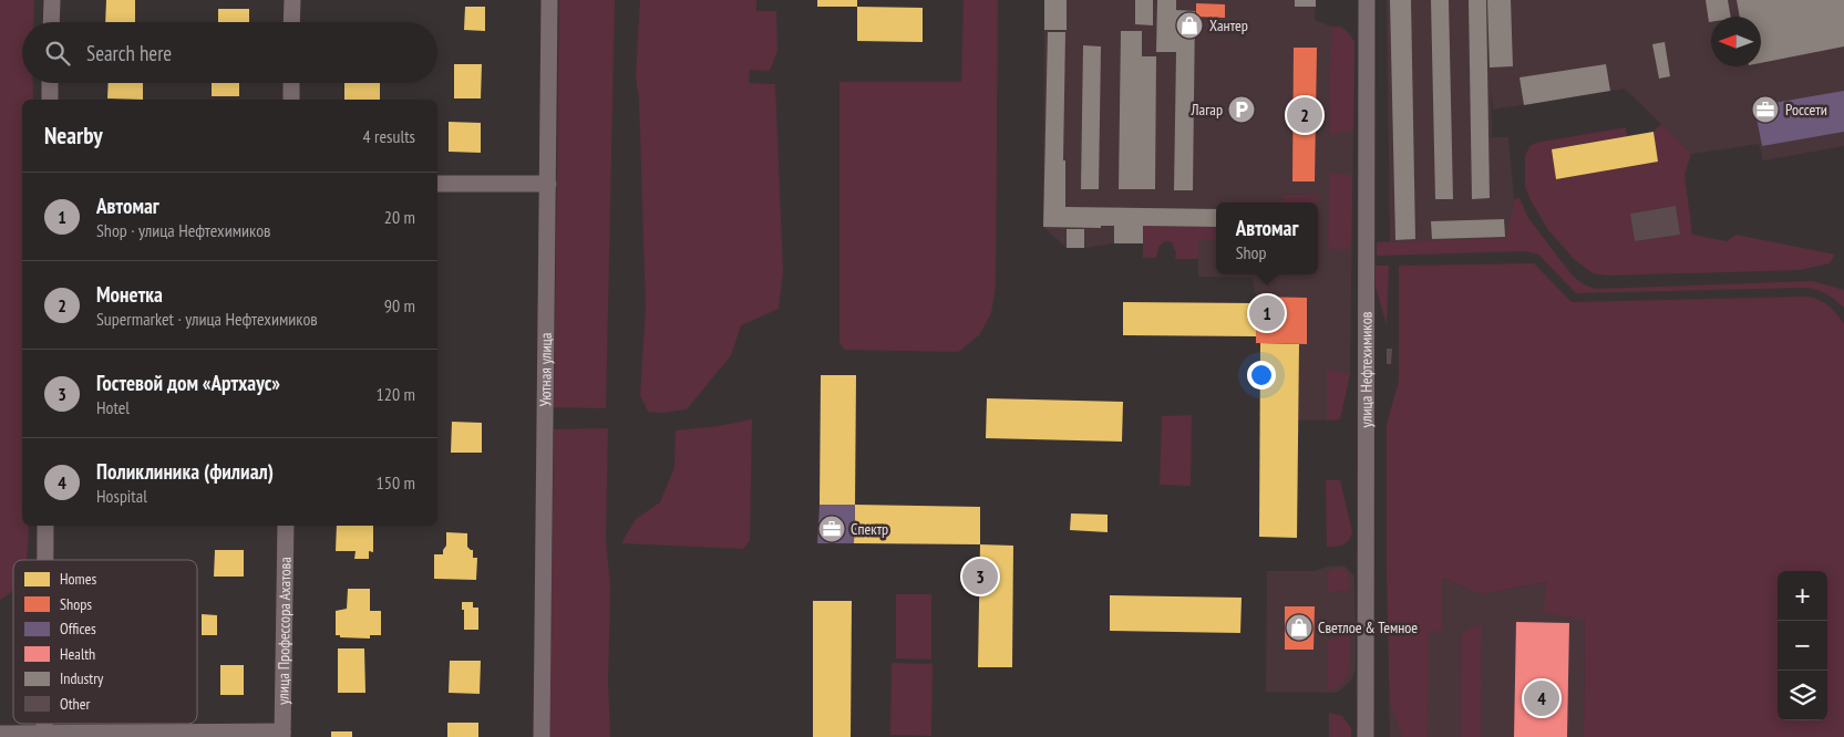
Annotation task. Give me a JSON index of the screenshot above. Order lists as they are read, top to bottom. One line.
{"streets":{"street":["Уютная улица","улица Нефтехимиков","улица Профессора Ахатова"]},"places":{"shop":["Хантер","Светлое & Темное"],"parking":["Лагар"],"office":["Россети","Спектр"]},"legend":["Homes","Shops","Offices","Health","Industry","Other"],"north":"left","page":{"search":"Search here","pins":["2","1","3","4"],"heading":["Nearby","4 results"],"list":[{"mark":"1","name":"Автомаг","note":"Shop · улица Нефтехимиков","value":"20 m"},{"mark":"2","name":"Монетка","note":"Supermarket · улица Нефтехимиков","value":"90 m"},{"mark":"3","name":"Гостевой дом «Артхаус»","note":"Hotel","value":"120 m"},{"mark":"4","name":"Поликлиника (филиал)","note":"Hospital","value":"150 m"}],"popup":["Автомаг","Shop"],"map_buttons":["+","−"]}}
